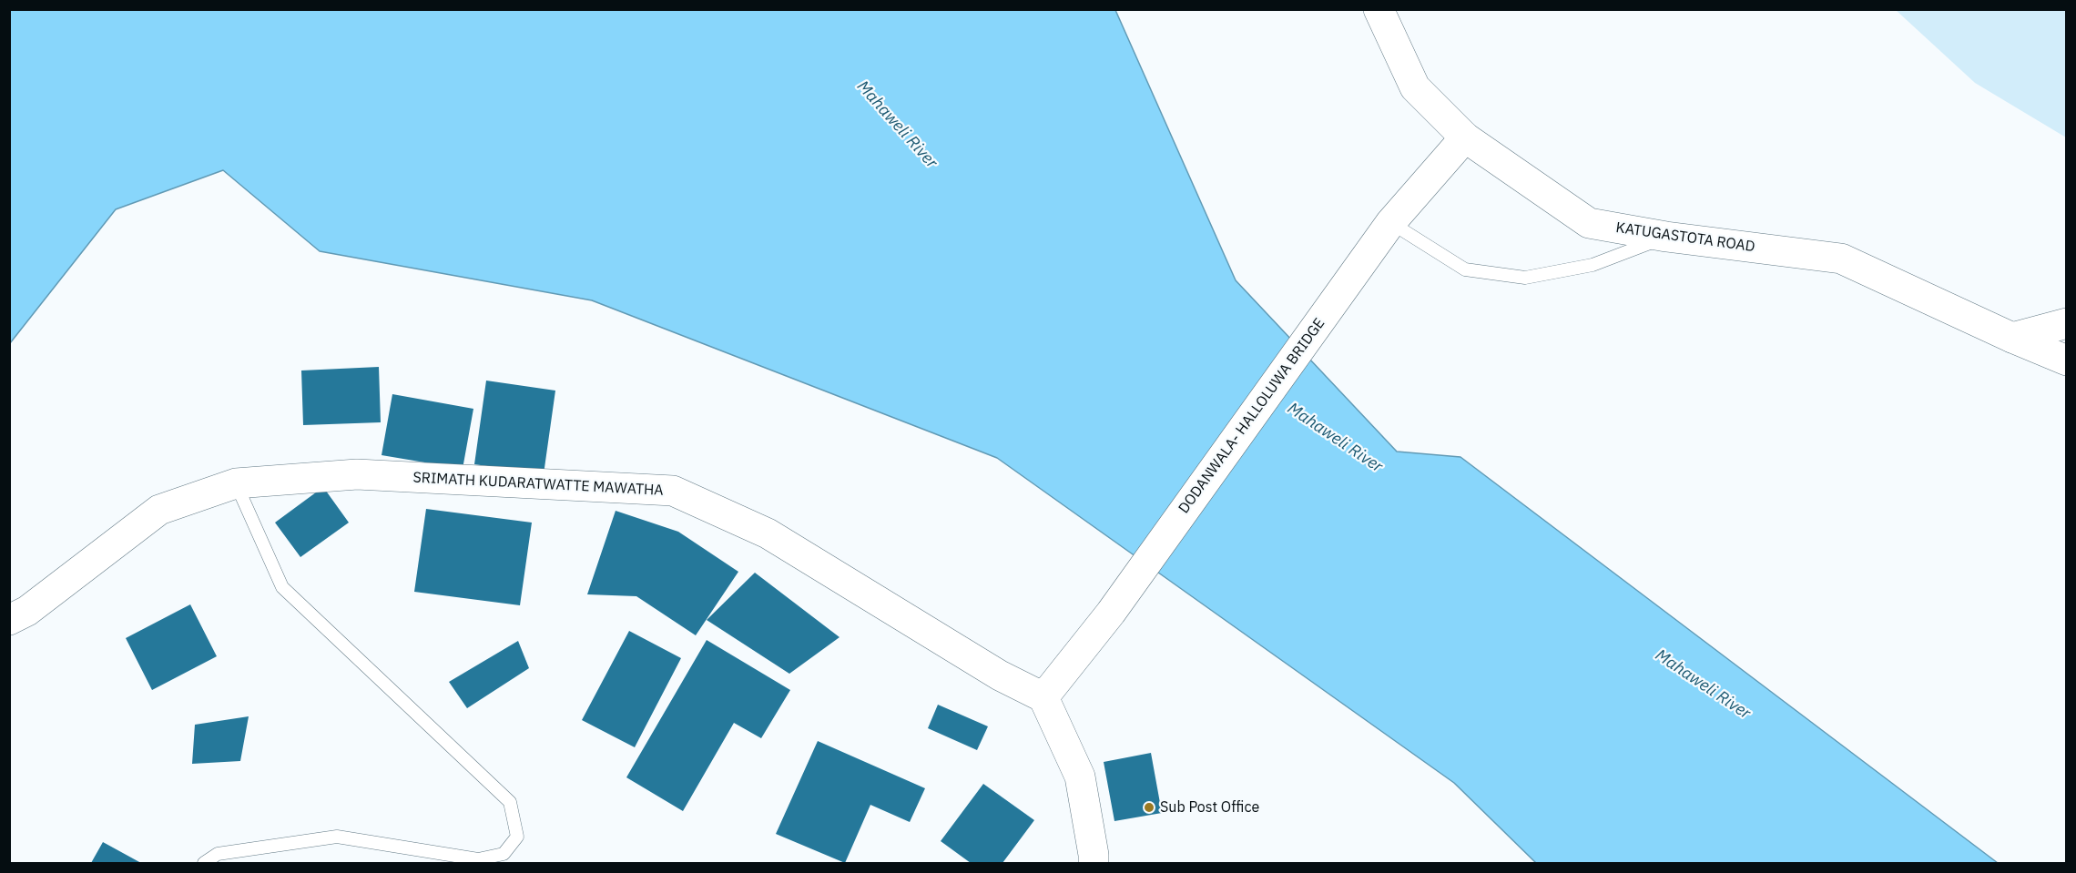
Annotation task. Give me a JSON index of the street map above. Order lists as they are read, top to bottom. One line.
{"streets":{"street":["KATUGASTOTA ROAD","DODANWALA- HALLOLUWA BRIDGE","SRIMATH KUDARATWATTE MAWATHA"]},"crossings":[["KATUGASTOTA ROAD","DODANWALA- HALLOLUWA BRIDGE"],["DODANWALA- HALLOLUWA BRIDGE","SRIMATH KUDARATWATTE MAWATHA"]],"water":["Mahaweli River"],"places":["Sub Post Office"]}
